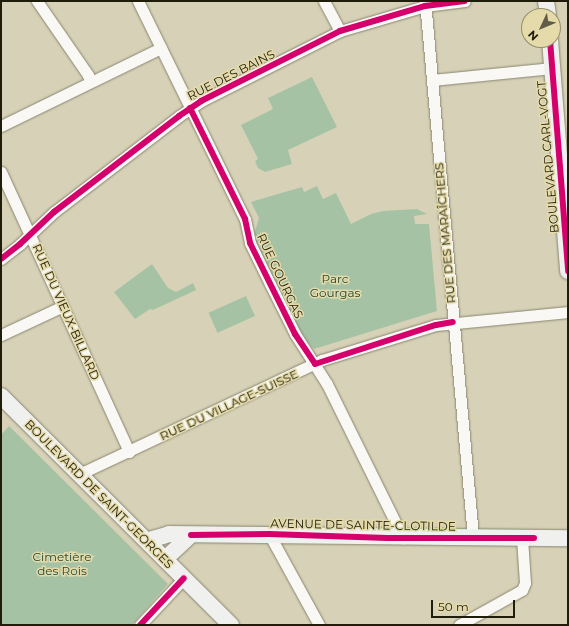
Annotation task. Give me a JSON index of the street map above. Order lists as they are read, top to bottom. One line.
{"streets":{"street":["RUE DES BAINS","BOULEVARD CARL-VOGT","RUE DES MARAÎCHERS","RUE GOURGAS","RUE DU VIEUX-BILLARD","RUE DU VILLAGE-SUISSE","BOULEVARD DE SAINT-GEORGES","AVENUE DE SAINTE-CLOTILDE"]},"crossings":[["RUE DES BAINS","RUE DES MARAÎCHERS"],["RUE DES BAINS","RUE GOURGAS"],["RUE DES BAINS","RUE DU VIEUX-BILLARD"],["RUE DES MARAÎCHERS","RUE DU VILLAGE-SUISSE"],["RUE DES MARAÎCHERS","AVENUE DE SAINTE-CLOTILDE"],["RUE GOURGAS","RUE DU VILLAGE-SUISSE"],["RUE GOURGAS","AVENUE DE SAINTE-CLOTILDE"],["RUE DU VIEUX-BILLARD","RUE DU VILLAGE-SUISSE"],["RUE DU VILLAGE-SUISSE","BOULEVARD DE SAINT-GEORGES"],["BOULEVARD DE SAINT-GEORGES","AVENUE DE SAINTE-CLOTILDE"]],"parks":["Parc Gourgas","Cimetière des Rois"],"scale_bar":"50 m","north":"bottom left"}
